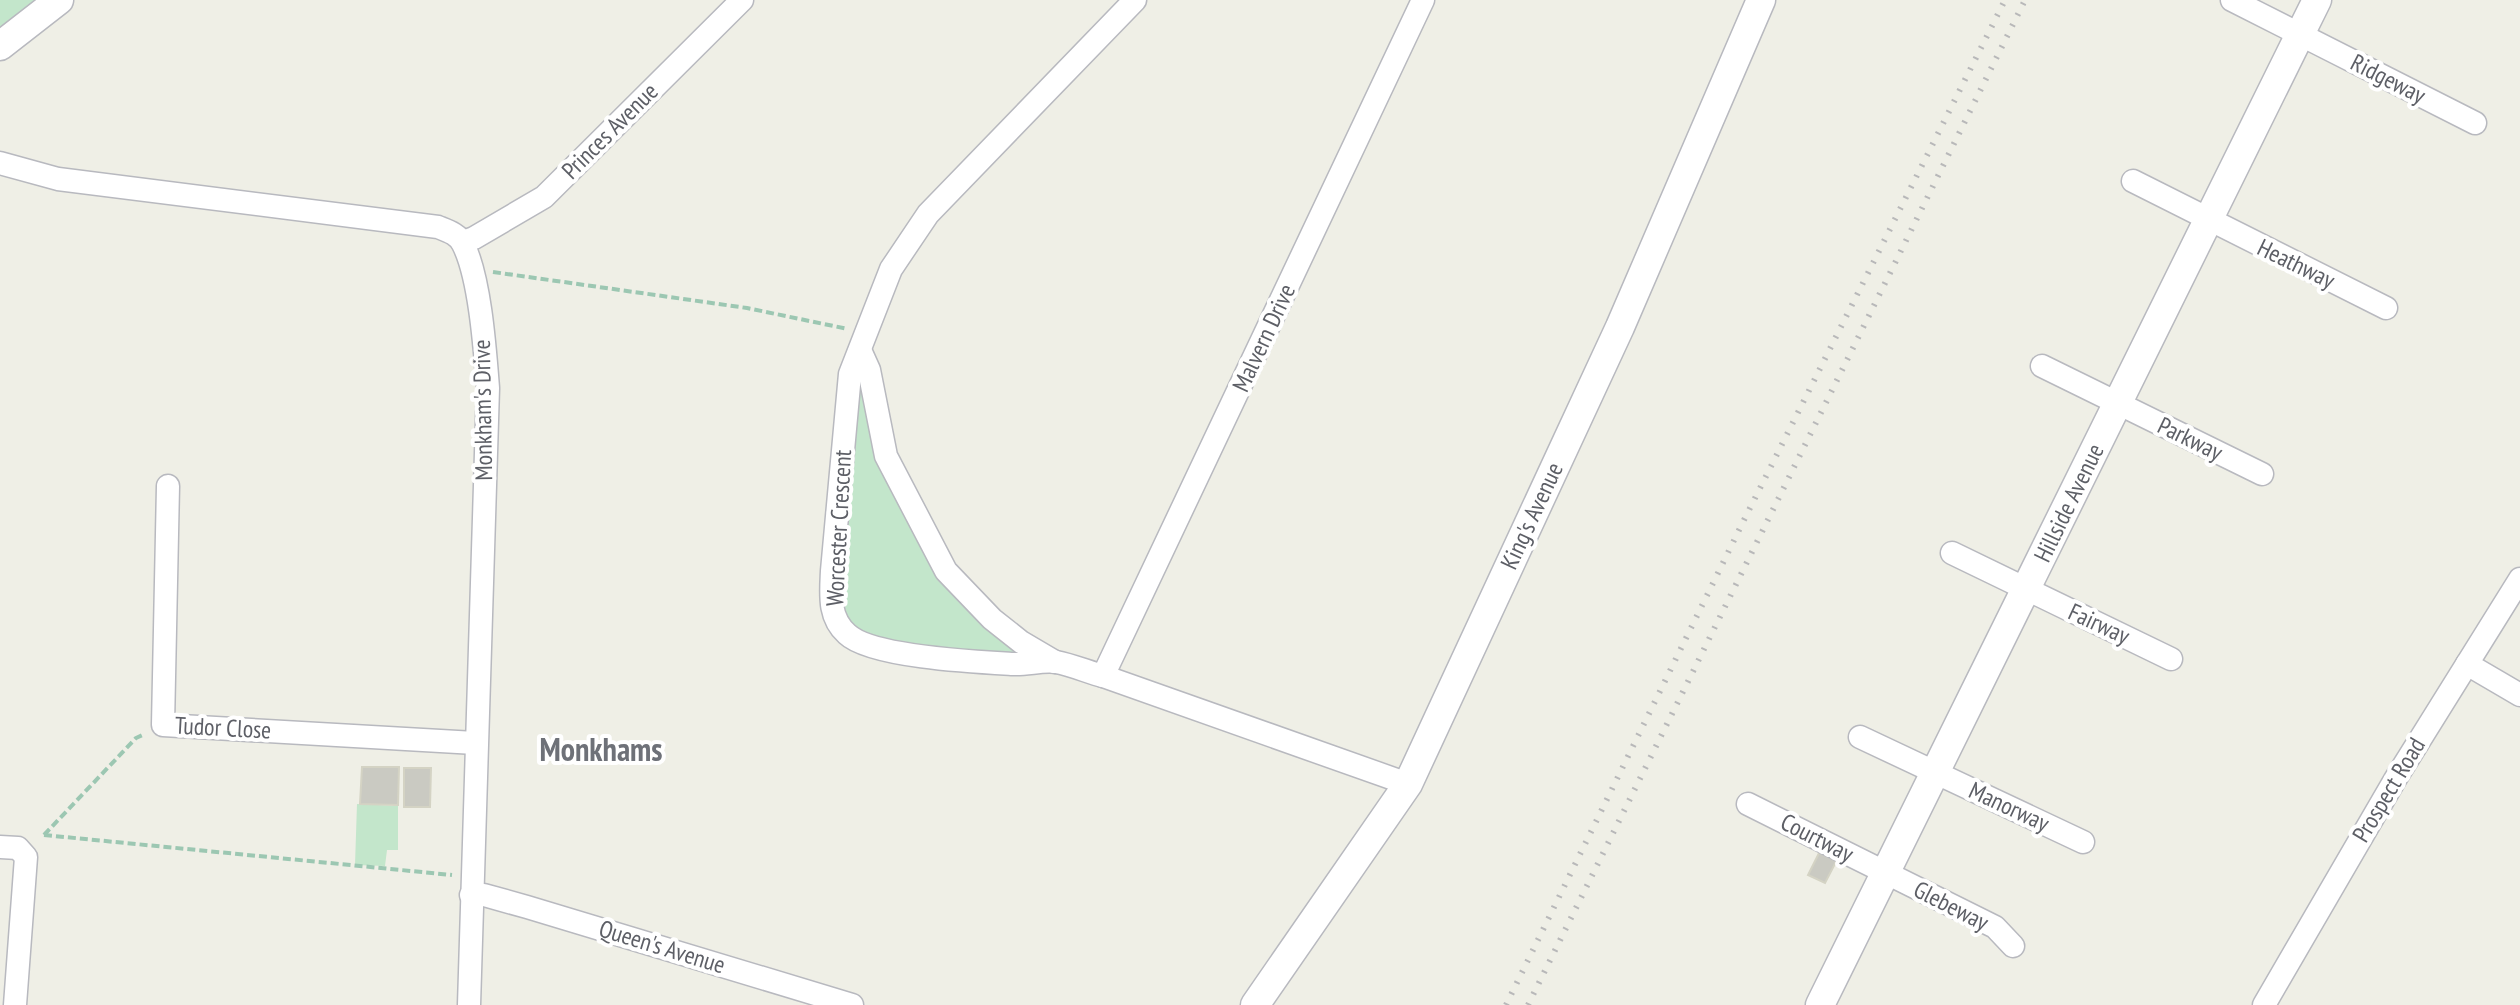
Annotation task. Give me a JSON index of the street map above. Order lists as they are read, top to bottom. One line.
{"streets":{"street":["Ridgeway","Princes Avenue","Heathway","Malvern Drive","Monkham's Drive","Parkway","Hillside Avenue","King's Avenue","Worcester Crescent","Fairway","Tudor Close","Prospect Road","Manorway","Courtway","Glebeway","Queen's Avenue"]},"crossings":[["Ridgeway","Hillside Avenue"],["Princes Avenue","Monkham's Drive"],["Heathway","Hillside Avenue"],["Malvern Drive","Worcester Crescent"],["Monkham's Drive","Tudor Close"],["Monkham's Drive","Queen's Avenue"],["Parkway","Hillside Avenue"],["Hillside Avenue","Fairway"],["Hillside Avenue","Manorway"],["Hillside Avenue","Courtway"],["Hillside Avenue","Glebeway"],["King's Avenue","Worcester Crescent"],["Courtway","Glebeway"]],"districts":["Monkhams"]}
